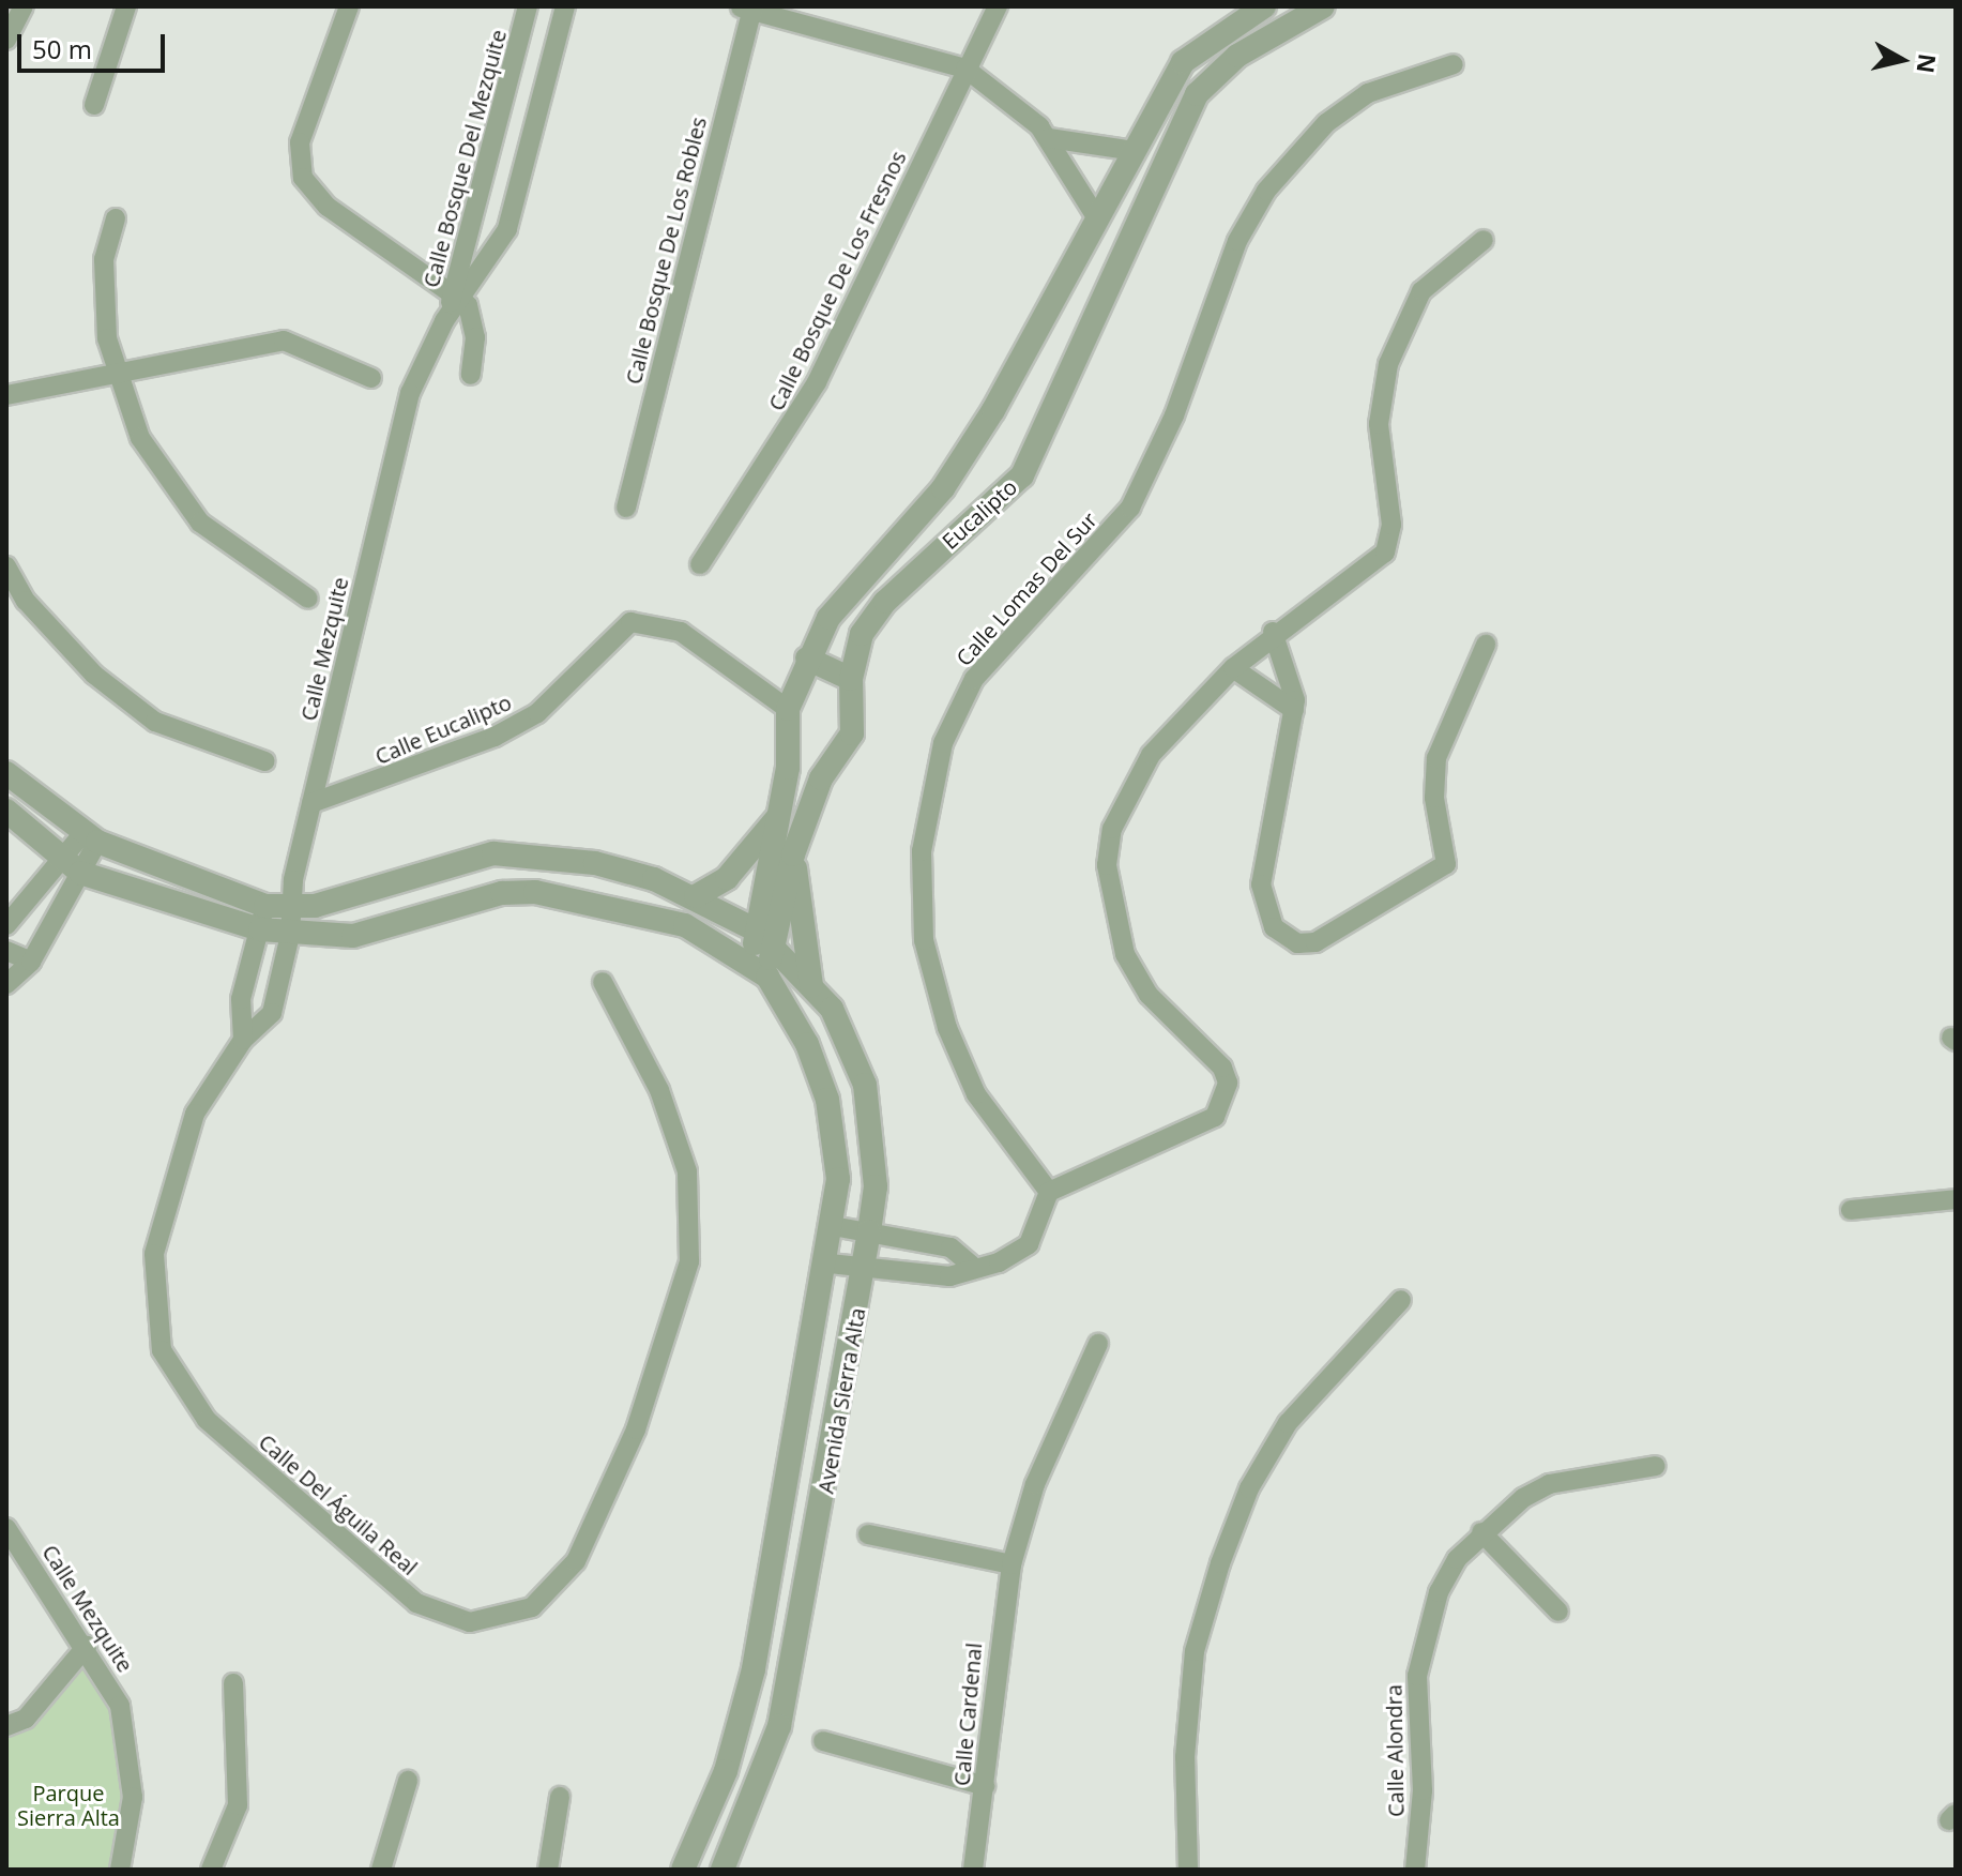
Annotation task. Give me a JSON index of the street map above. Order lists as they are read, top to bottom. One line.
{"streets":{"street":["Calle Bosque Del Mezquite","Calle Bosque De Los Robles","Calle Bosque De Los Fresnos","Eucalipto","Calle Lomas Del Sur","Calle Mezquite","Calle Eucalipto","Avenida Sierra Alta","Calle Del Águila Real","Calle Cardenal","Calle Alondra"]},"crossings":[["Calle Bosque Del Mezquite","Calle Mezquite"],["Eucalipto","Calle Eucalipto"],["Eucalipto","Avenida Sierra Alta"],["Calle Mezquite","Calle Eucalipto"],["Calle Mezquite","Avenida Sierra Alta"],["Calle Mezquite","Calle Del Águila Real"]],"parks":["Parque Sierra Alta"],"scale_bar":"50 m","north":"right"}
